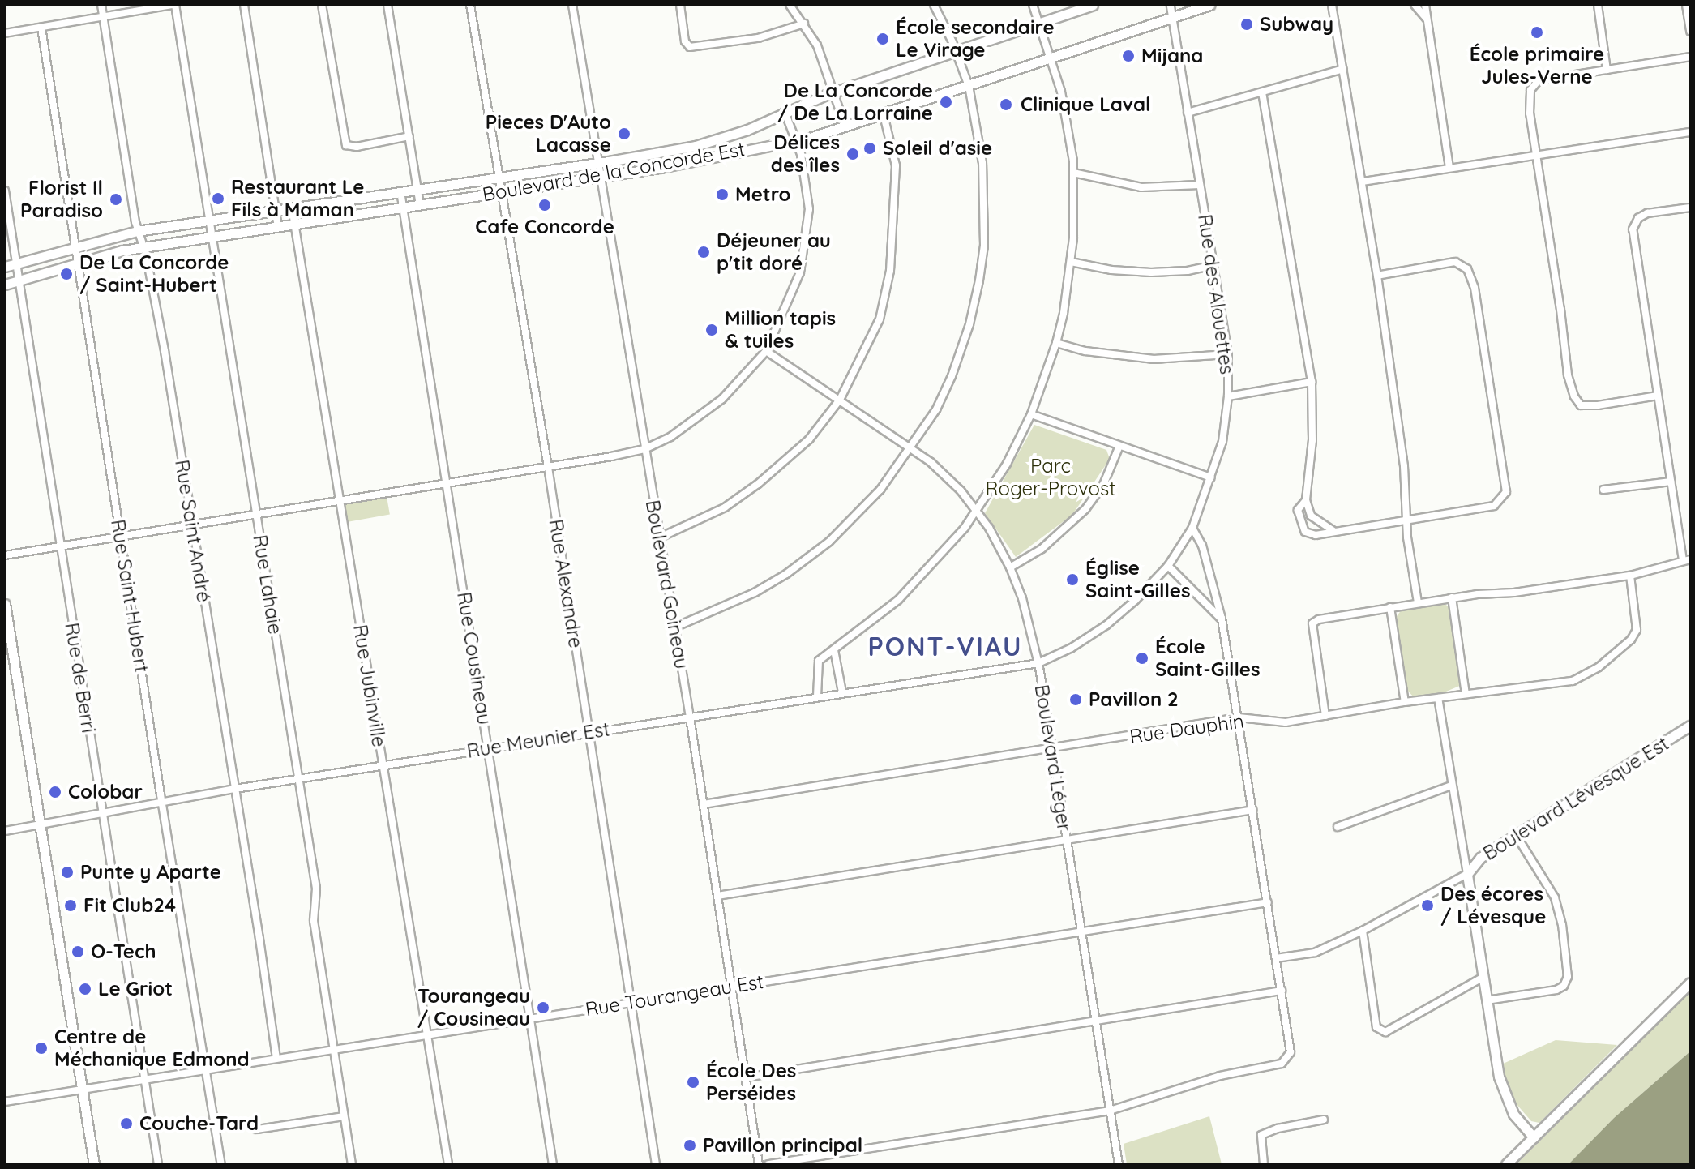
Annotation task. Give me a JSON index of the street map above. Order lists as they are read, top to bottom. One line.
{"streets":{"street":["Boulevard de la Concorde Est","Rue des Alouettes","Rue Saint André","Rue Alexandre","Rue Lahaie","Boulevard Goineau","Rue Saint-Hubert","Rue Cousineau","Rue de Berri","Rue Jubinville","Rue Dauphin","Rue Meunier Est","Boulevard Léger","Boulevard Lévesque Est","Rue Tourangeau Est"]},"crossings":[["Boulevard de la Concorde Est","Rue des Alouettes"],["Boulevard de la Concorde Est","Rue Saint André"],["Boulevard de la Concorde Est","Rue Alexandre"],["Boulevard de la Concorde Est","Rue Lahaie"],["Boulevard de la Concorde Est","Boulevard Goineau"],["Boulevard de la Concorde Est","Rue Saint-Hubert"],["Boulevard de la Concorde Est","Rue Cousineau"],["Boulevard de la Concorde Est","Rue de Berri"],["Boulevard de la Concorde Est","Rue Jubinville"],["Rue des Alouettes","Rue Meunier Est"],["Rue des Alouettes","Boulevard Léger"],["Rue Saint André","Rue Meunier Est"],["Rue Saint André","Rue Tourangeau Est"],["Rue Alexandre","Rue Meunier Est"],["Rue Alexandre","Rue Tourangeau Est"],["Rue Lahaie","Rue Meunier Est"],["Rue Lahaie","Rue Tourangeau Est"],["Boulevard Goineau","Rue Dauphin"],["Boulevard Goineau","Rue Meunier Est"],["Boulevard Goineau","Rue Tourangeau Est"],["Rue Saint-Hubert","Rue Meunier Est"],["Rue Saint-Hubert","Rue Tourangeau Est"],["Rue Cousineau","Rue Meunier Est"],["Rue Cousineau","Rue Tourangeau Est"],["Rue de Berri","Rue Meunier Est"],["Rue de Berri","Rue Tourangeau Est"],["Rue Jubinville","Rue Meunier Est"],["Rue Jubinville","Rue Tourangeau Est"],["Rue Dauphin","Boulevard Léger"],["Rue Meunier Est","Boulevard Léger"],["Boulevard Léger","Rue Tourangeau Est"]],"districts":["PONT-VIAU"],"parks":["Parc Roger-Provost"],"places":["Subway","École primaire Jules-Verne","École secondaire Le Virage","Mijana","De La Concorde / De La Lorraine","Clinique Laval","Pieces D'Auto Lacasse","Soleil d'asie","Délices des îles","Metro","Restaurant Le Fils à Maman","Florist Il Paradiso","Cafe Concorde","Déjeuner au p'tit doré","De La Concorde / Saint-Hubert","Million tapis & tuiles","Église Saint-Gilles","École Saint-Gilles","Pavillon 2","Colobar","Punte y Aparte","Fit Club24","Des écores / Lévesque","O-Tech","Le Griot","Tourangeau / Cousineau","Centre de Méchanique Edmond","École Des Perséides","Couche-Tard","Pavillon principal"]}
